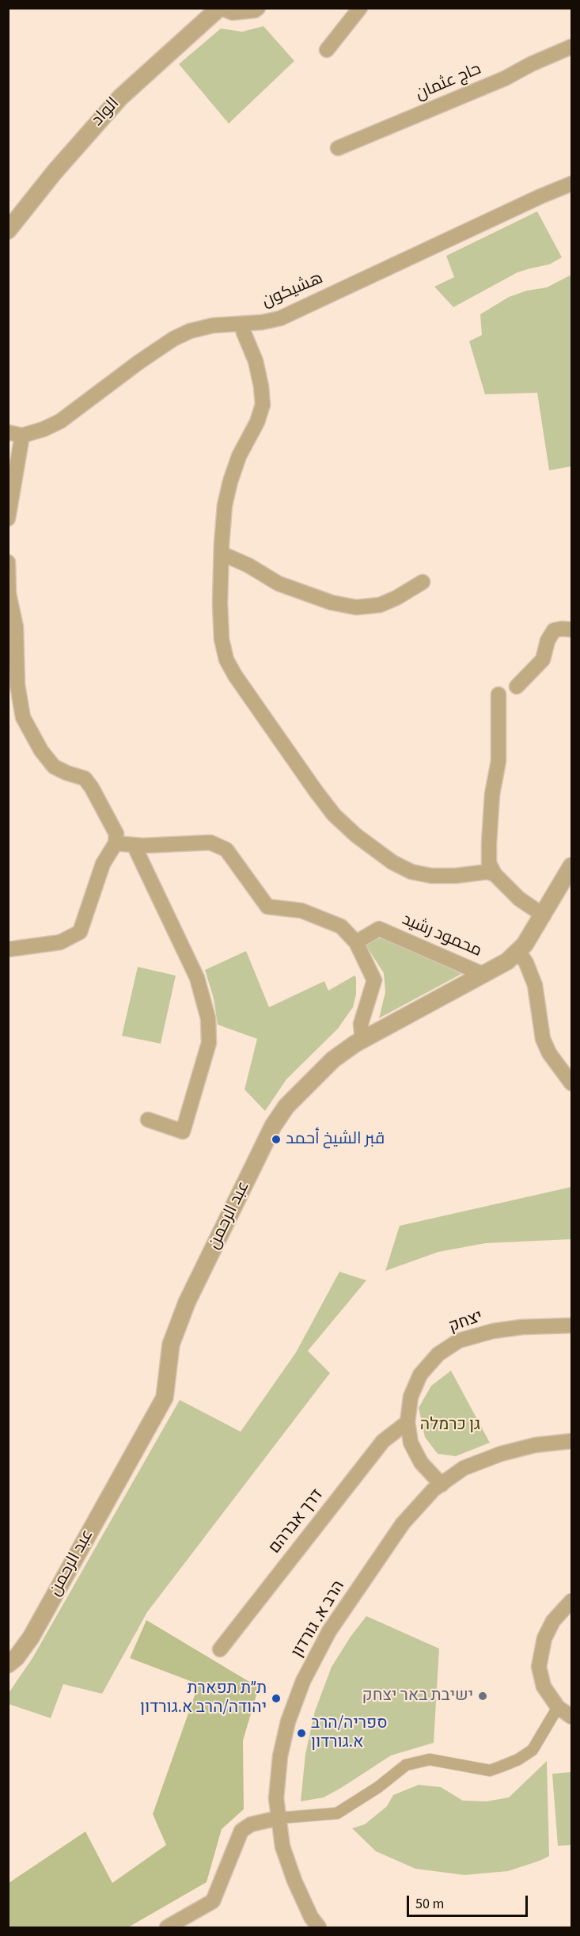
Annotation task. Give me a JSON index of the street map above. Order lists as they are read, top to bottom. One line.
{"streets":{"street":["حاج عثمان","الواد","هشيكون","محمود رشيد","عبد الرحمن","יצחק","דרך אברהם","הרב א. גורדון"]},"crossings":[["محمود رشيد","عبد الرحمن"],["יצחק","דרך אברהם"],["יצחק","הרב א. גורדון"]],"parks":["גן כרמלה"],"places":["قبر الشيخ أحمد","ישיבת באר יצחק","ת״ת תפארת יהודה/הרב א.גורדון","ספריה/הרב א.גורדון"],"scale_bar":"50 m"}
